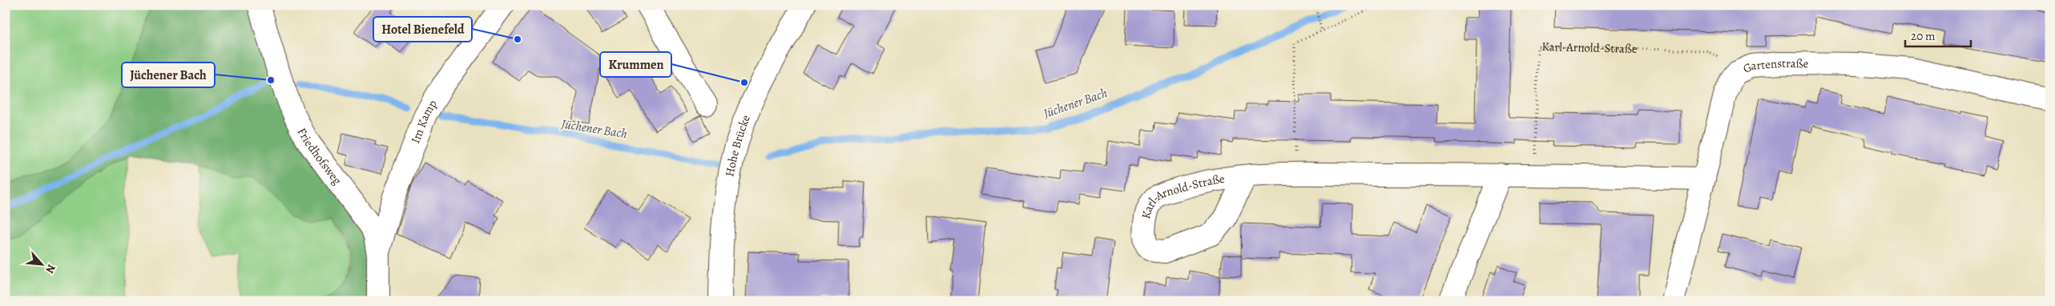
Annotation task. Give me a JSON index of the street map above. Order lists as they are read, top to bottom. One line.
{"streets":{"street":["Karl-Arnold-Straße","Gartenstraße","Im Kamp","Hohe Brücke","Friedhofsweg"]},"crossings":[["Karl-Arnold-Straße","Gartenstraße"],["Im Kamp","Friedhofsweg"]],"water":["Jüchener Bach"],"places":["Hotel Bienefeld","Jüchener Bach","Krummen"],"scale_bar":"20 m","north":"bottom right"}
